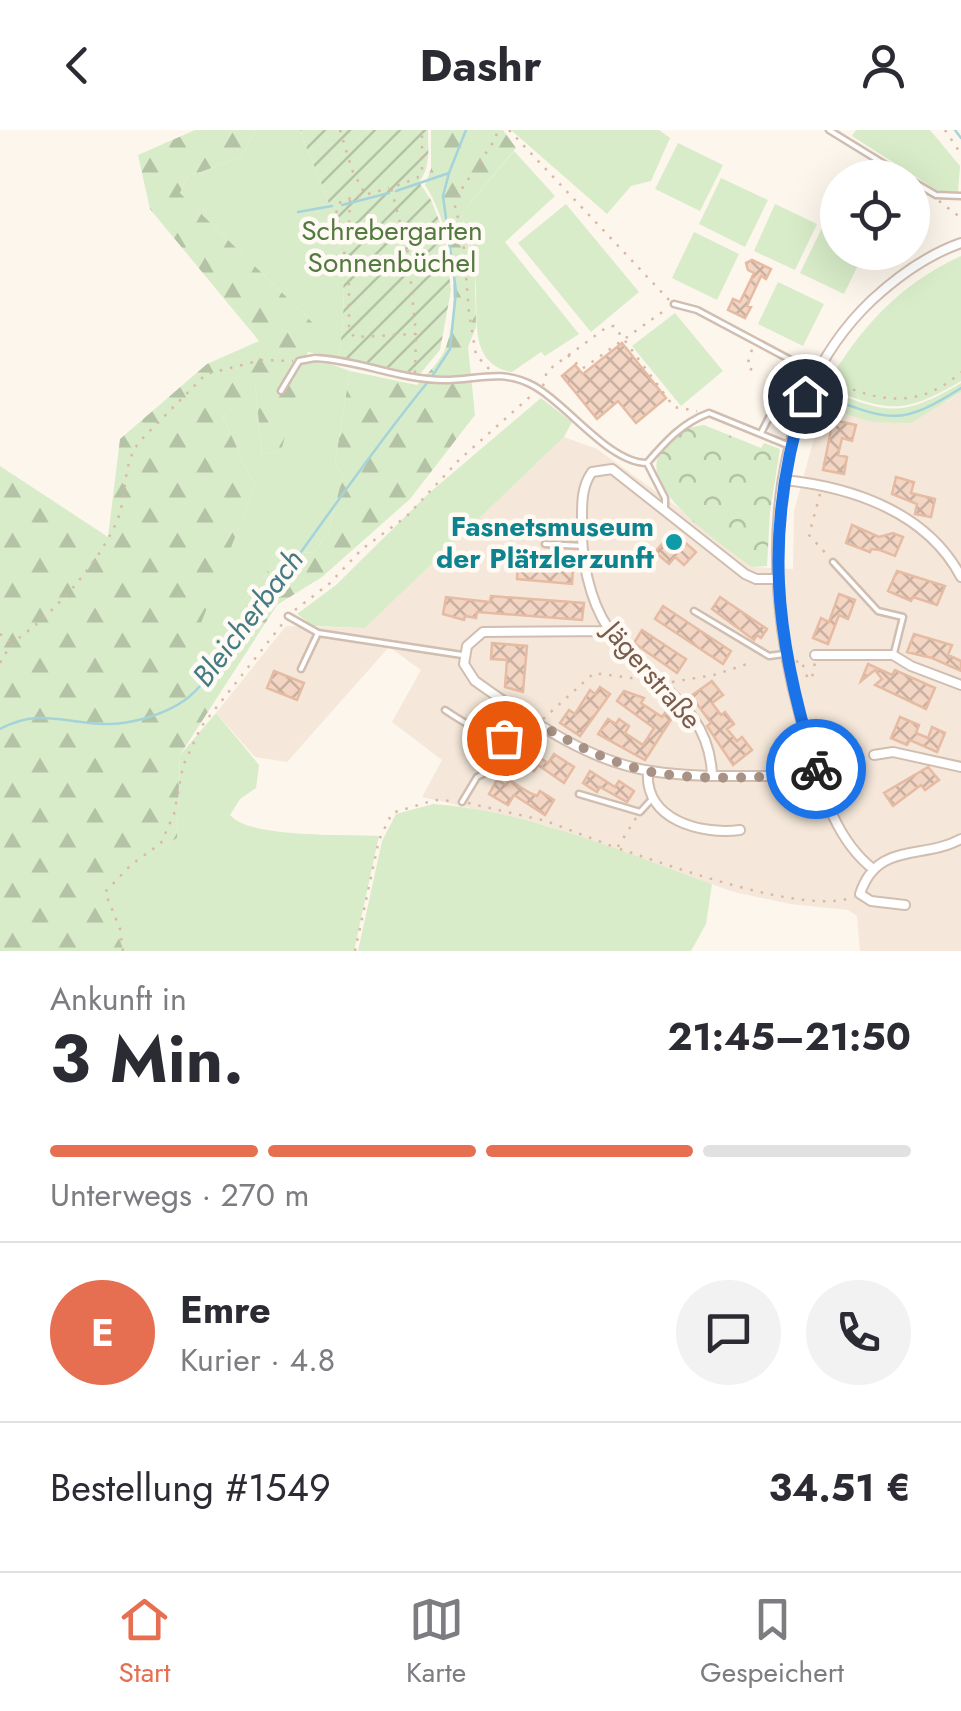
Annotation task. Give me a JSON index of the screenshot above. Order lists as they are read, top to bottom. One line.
{"streets":{"street":["Jägerstraße"]},"water":["Bleicherbach"],"parks":["Schrebergarten Sonnenbüchel"],"places":["Fasnetsmuseum der Plätzlerzunft"],"page":{"header":"Dashr","heading":["3 Min.","Ankunft in","21:45–21:50"],"panel":["Emre","Kurier · 4.8","Bestellung #1549","34.51 €"],"bar":"Unterwegs · 270 m","round":"E","tabs":["Start","Karte","Gespeichert"]}}
